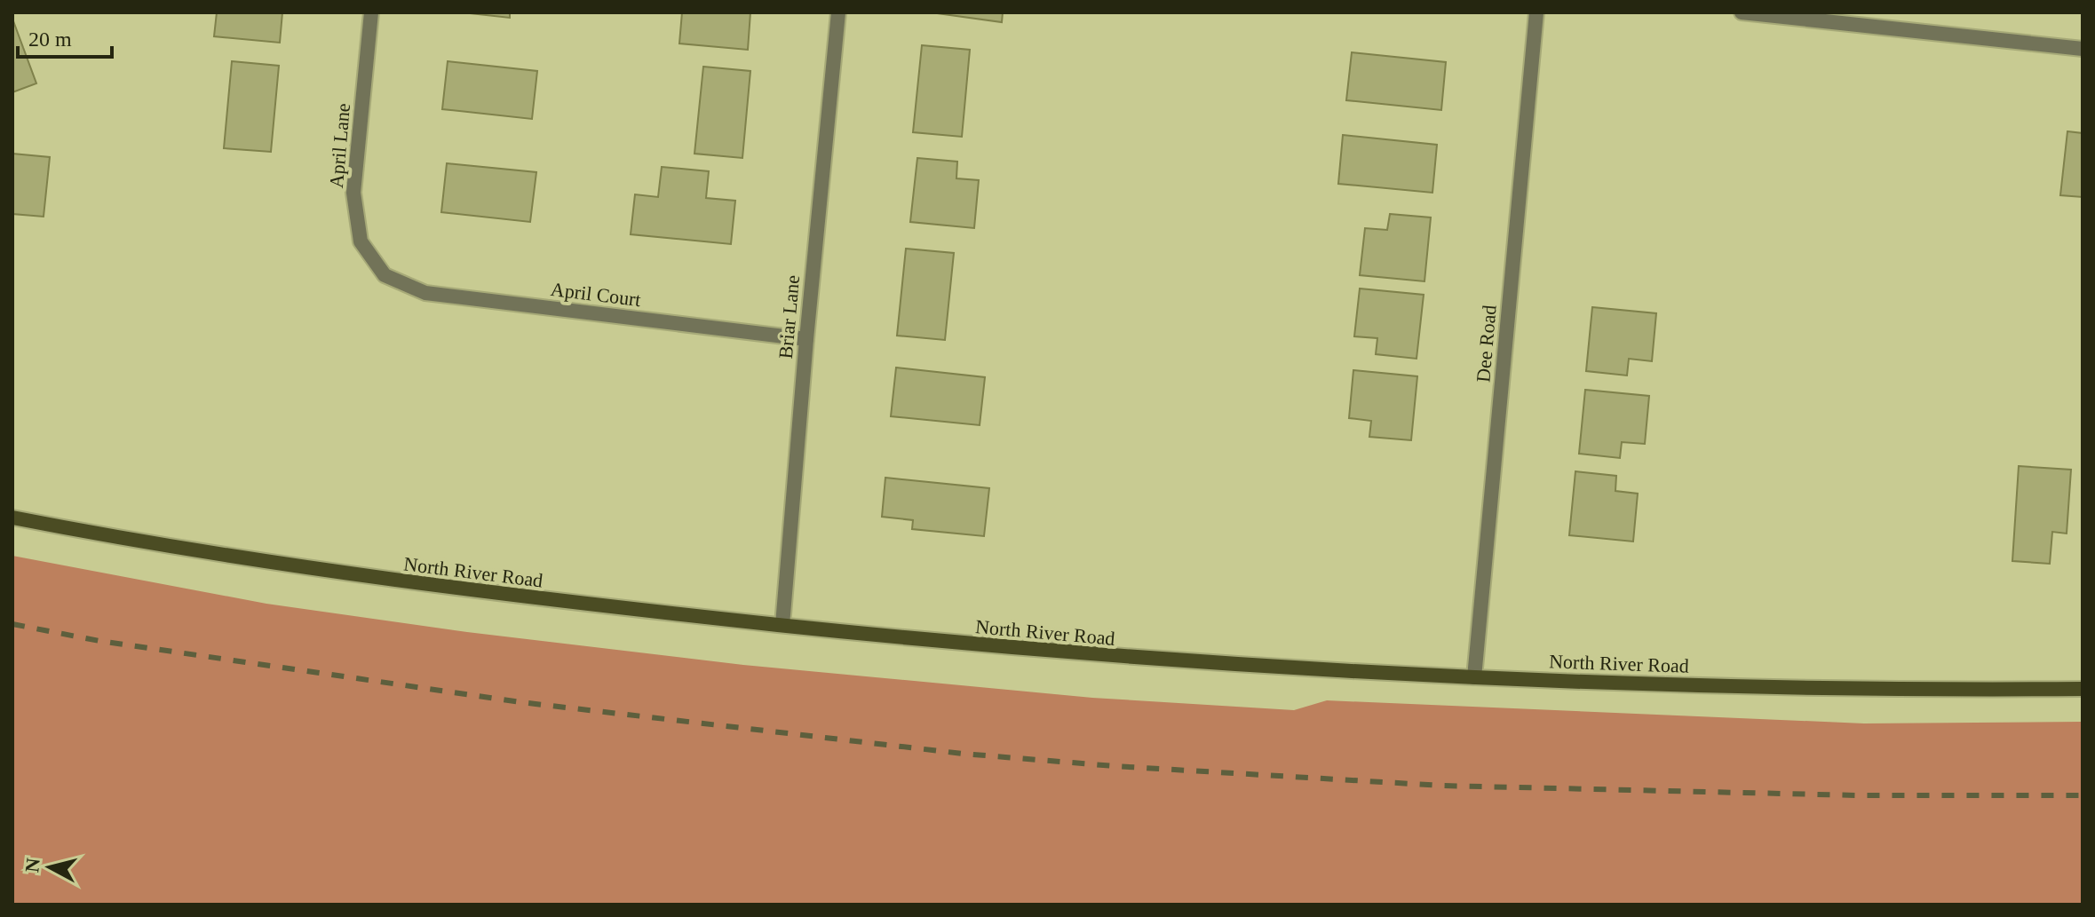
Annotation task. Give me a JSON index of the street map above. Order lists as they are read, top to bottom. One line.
{"streets":{"main road":["North River Road"],"street":["April Lane","April Court","Briar Lane","Dee Road"]},"crossings":[["April Lane","April Court"],["April Court","Briar Lane"],["Briar Lane","North River Road"],["Dee Road","North River Road"]],"scale_bar":"20 m","north":"left"}
